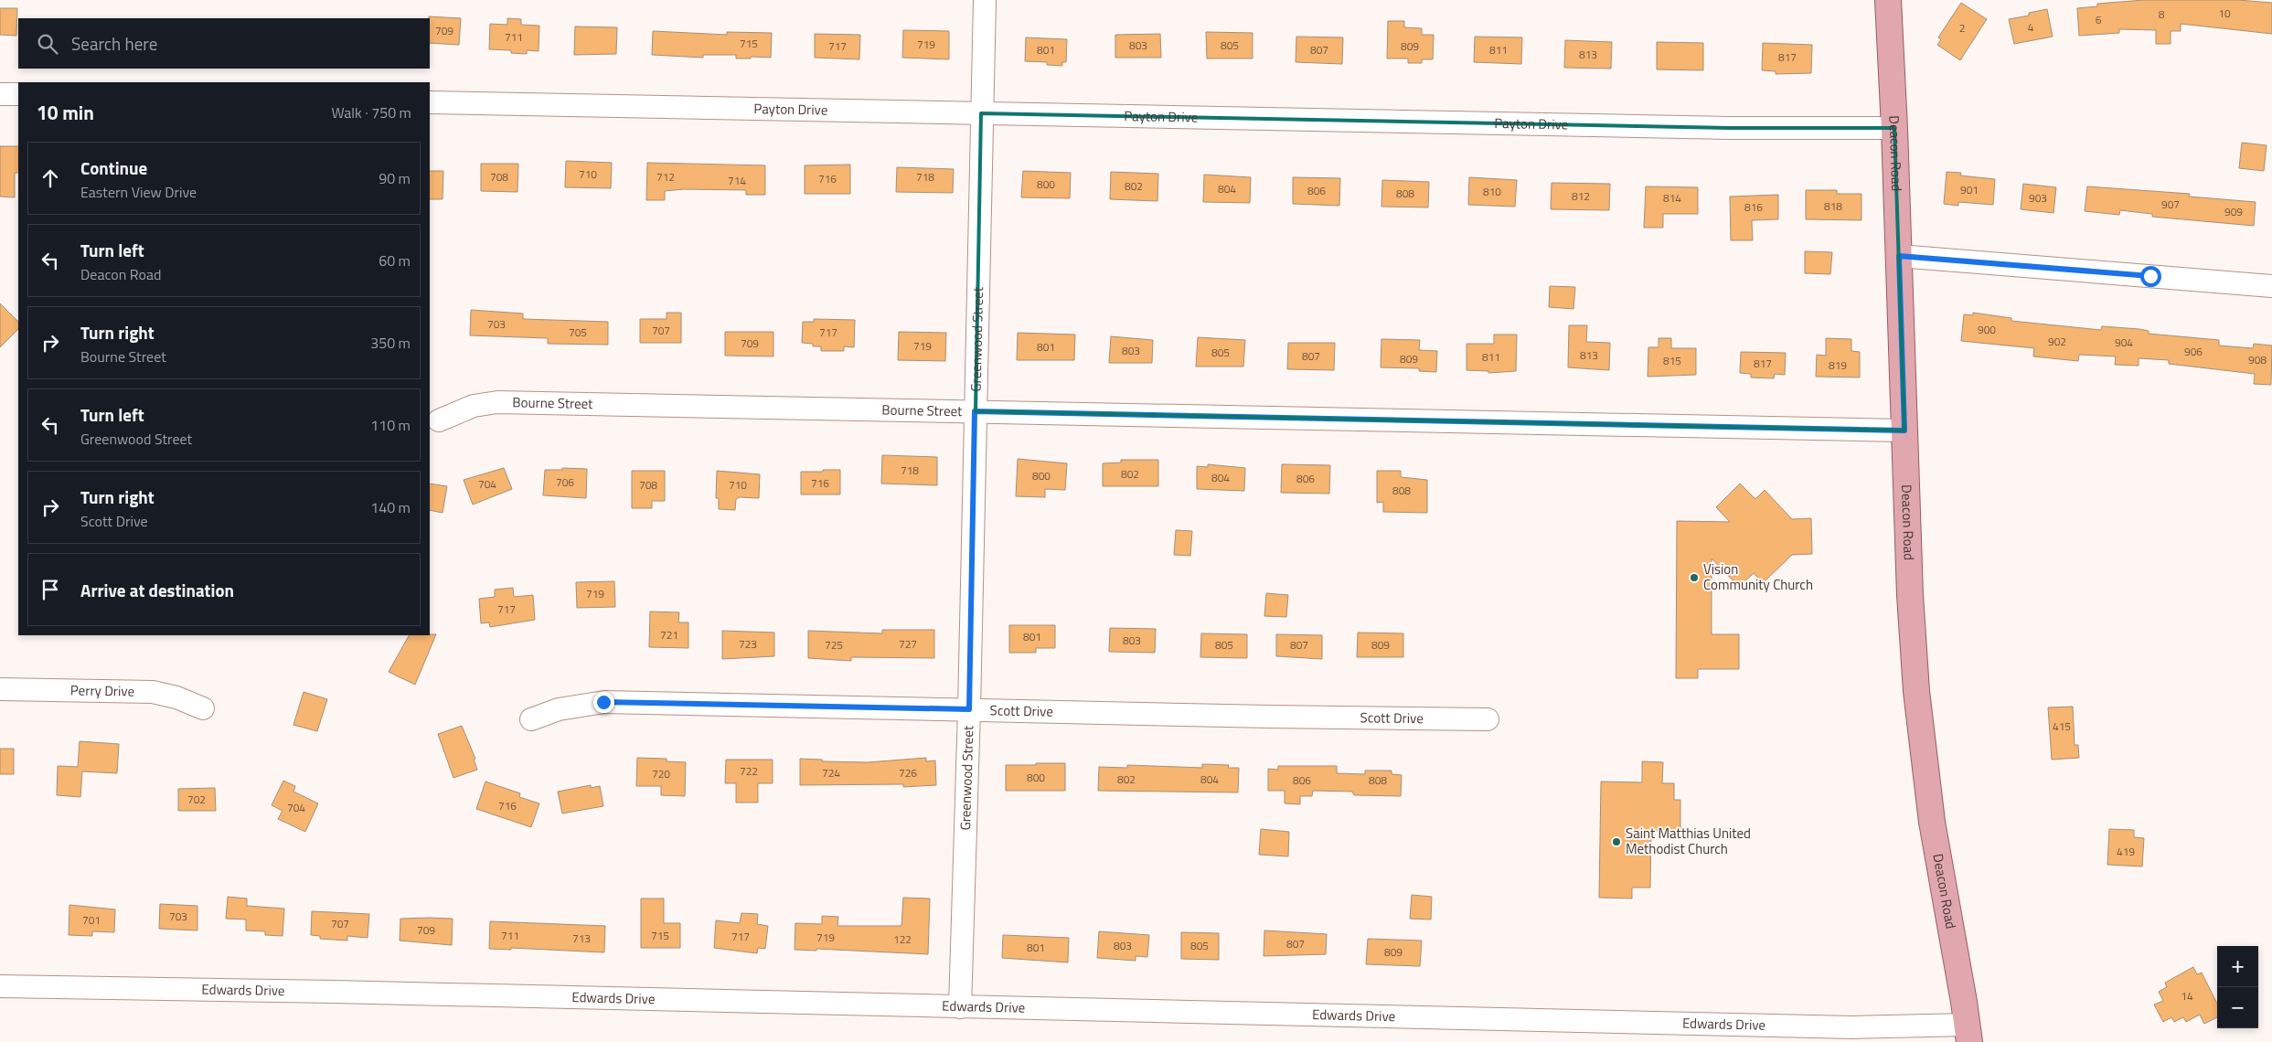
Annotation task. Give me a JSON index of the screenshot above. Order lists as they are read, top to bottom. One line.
{"streets":{"main road":["Deacon Road"],"street":["Payton Drive","Greenwood Street","Bourne Street","Perry Drive","Scott Drive","Edwards Drive"]},"crossings":[["Payton Drive","Deacon Road"],["Payton Drive","Greenwood Street"],["Deacon Road","Bourne Street"],["Deacon Road","Edwards Drive"],["Greenwood Street","Bourne Street"],["Greenwood Street","Scott Drive"],["Greenwood Street","Edwards Drive"]],"places":["Vision Community Church","Saint Matthias United Methodist Church"],"house_numbers":["10","8","6","4","2","709","711","715","719","803","805","717","809","801","807","811","813","817","710","708","712","718","716","714","800","802","804","901","806","810","808","812","814","903","907","818","816","909","703","900","707","705","717","902","904","709","719","801","803","906","805","813","807","811","809","908","815","817","819","718","802","800","804","806","706","716","704","708","710","808","719","717","721","801","803","723","727","725","805","807","809","415","722","724","726","720","800","802","804","806","808","702","716","704","419","703","701","707","709","711","715","717","719","713","122","807","803","805","801","809","14"],"page":{"search":"Search here","heading":["10 min","Walk · 750 m"],"list":[["Continue","Eastern View Drive","90 m"],["Turn left","Deacon Road","60 m"],["Turn right","Bourne Street","350 m"],["Turn left","Greenwood Street","110 m"],["Turn right","Scott Drive","140 m"],"Arrive at destination"],"map_buttons":["+","−"]}}
